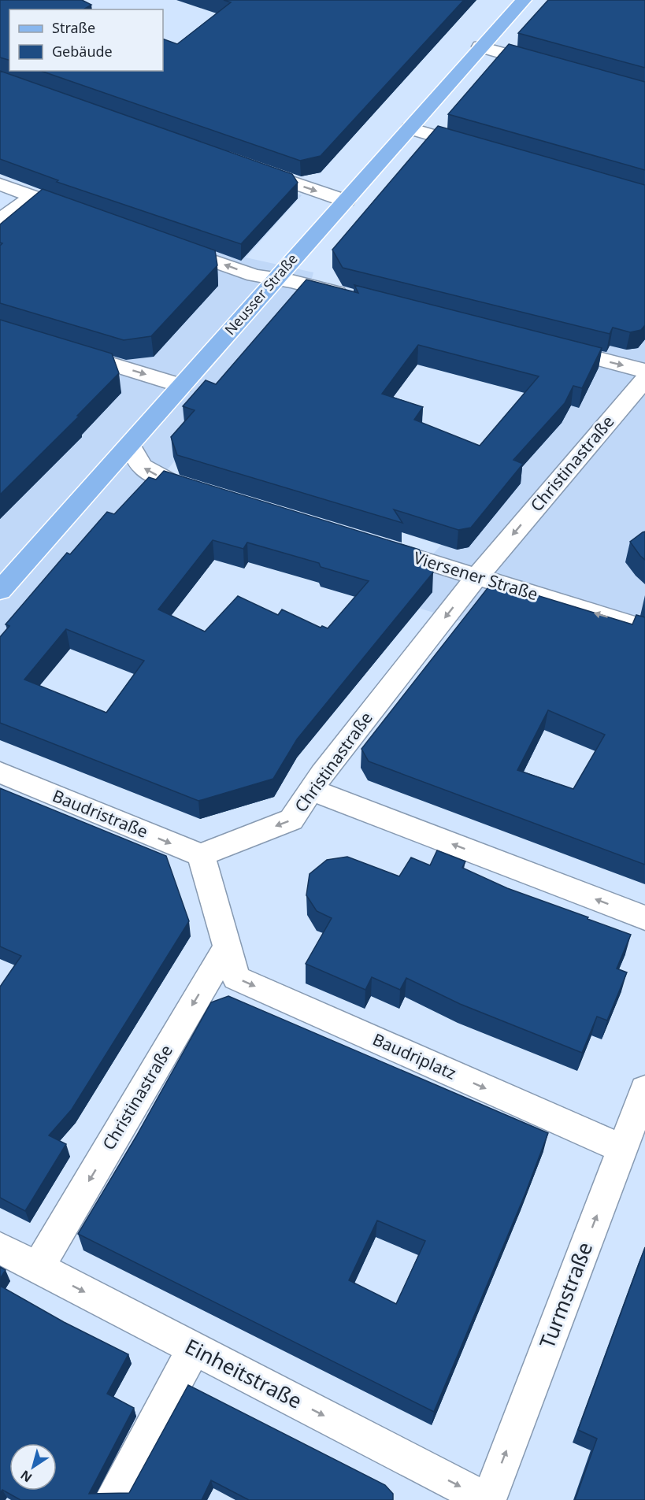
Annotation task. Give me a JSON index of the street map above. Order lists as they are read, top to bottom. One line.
{"streets":{"main road":["Neusser Straße"],"street":["Christinastraße","Viersener Straße","Baudristraße","Baudriplatz","Turmstraße","Einheitstraße"]},"crossings":[["Christinastraße","Viersener Straße"],["Christinastraße","Baudristraße"],["Christinastraße","Baudriplatz"],["Christinastraße","Einheitstraße"],["Baudriplatz","Turmstraße"],["Turmstraße","Einheitstraße"]],"one_way":["Christinastraße","Viersener Straße","Baudristraße","Turmstraße","Einheitstraße"],"legend":["Straße","Gebäude"],"north":"bottom left"}
